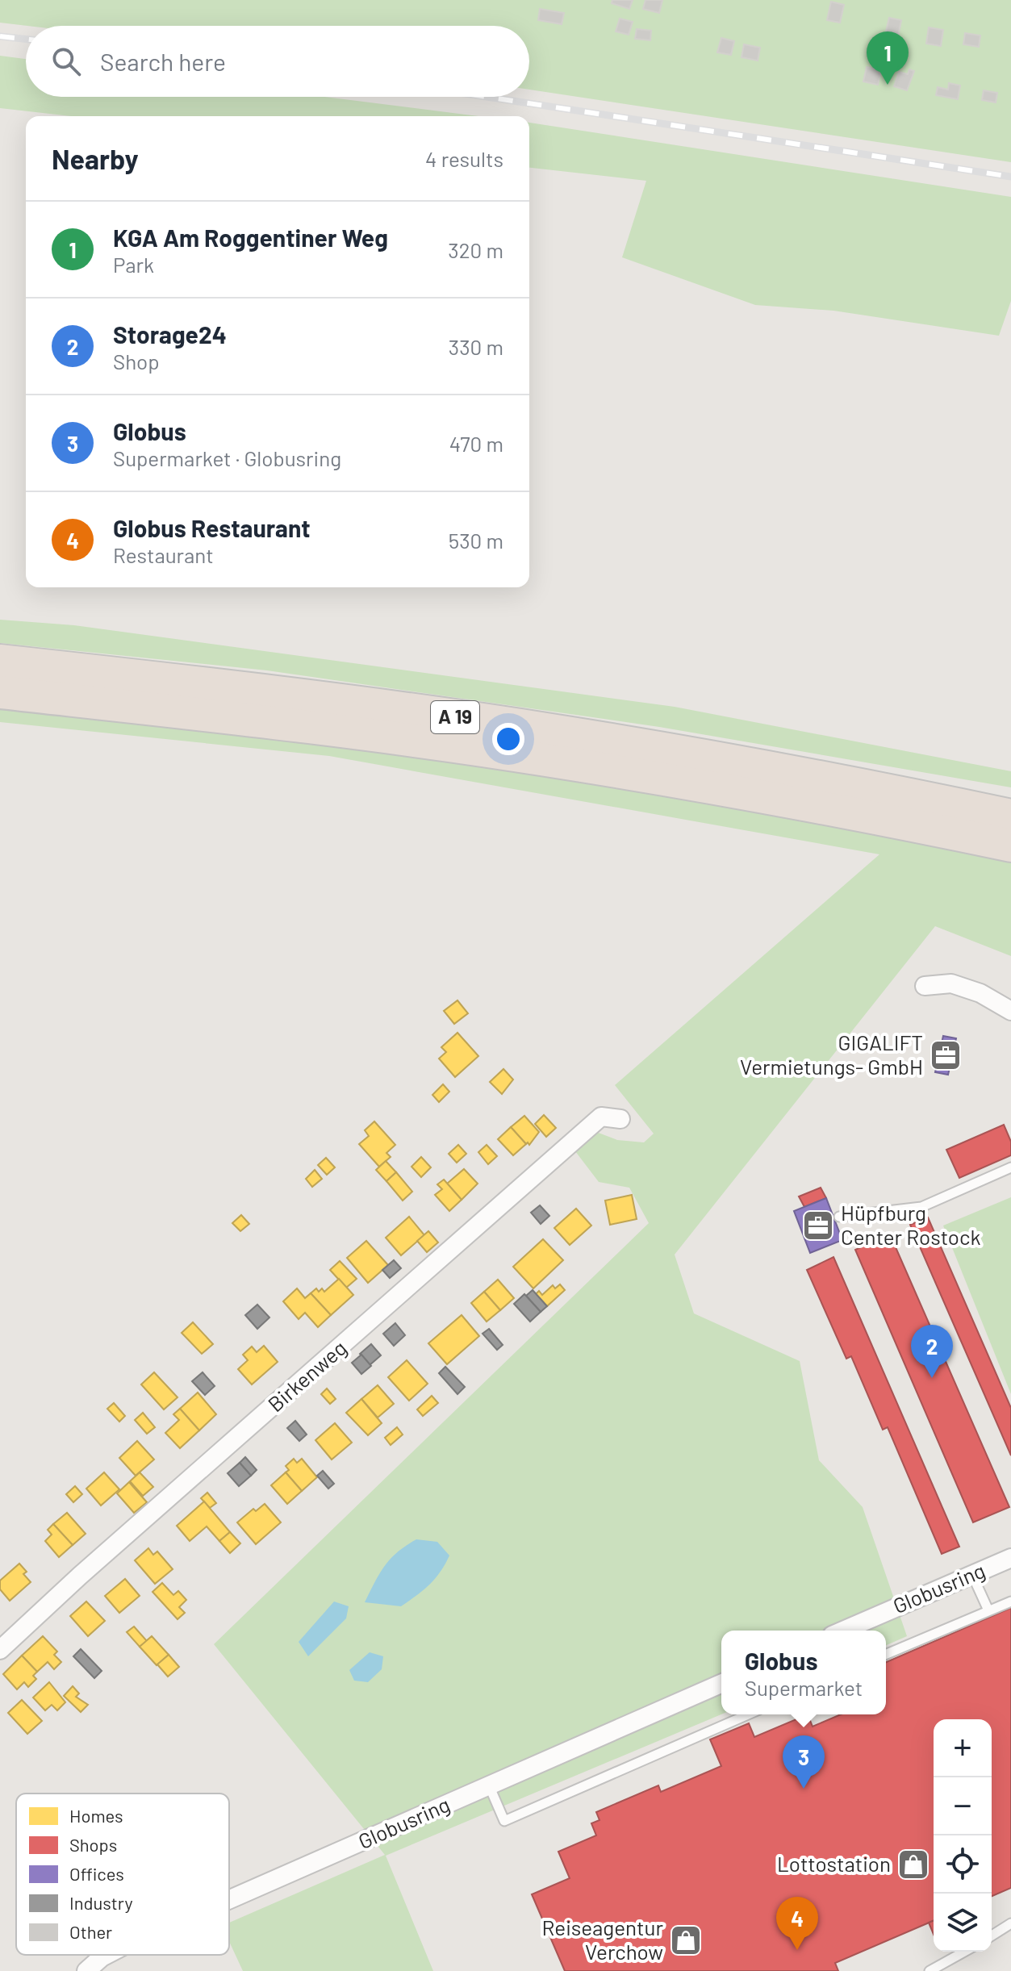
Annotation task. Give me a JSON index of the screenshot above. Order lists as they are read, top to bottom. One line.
{"streets":{"highway":["A 19"],"street":["Birkenweg","Globusring"]},"places":{"office":["GIGALIFT Vermietungs- GmbH","Hüpfburg Center Rostock"],"shop":["Lottostation","Reiseagentur Verchow"]},"legend":["Homes","Shops","Offices","Industry","Other"],"page":{"search":"Search here","pins":["1","2","3","4"],"heading":["Nearby","4 results"],"list":[{"mark":"1","name":"KGA Am Roggentiner Weg","note":"Park","value":"320 m"},{"mark":"2","name":"Storage24","note":"Shop","value":"330 m"},{"mark":"3","name":"Globus","note":"Supermarket · Globusring","value":"470 m"},{"mark":"4","name":"Globus Restaurant","note":"Restaurant","value":"530 m"}],"popup":["Globus","Supermarket"],"map_buttons":["+","−"]}}
